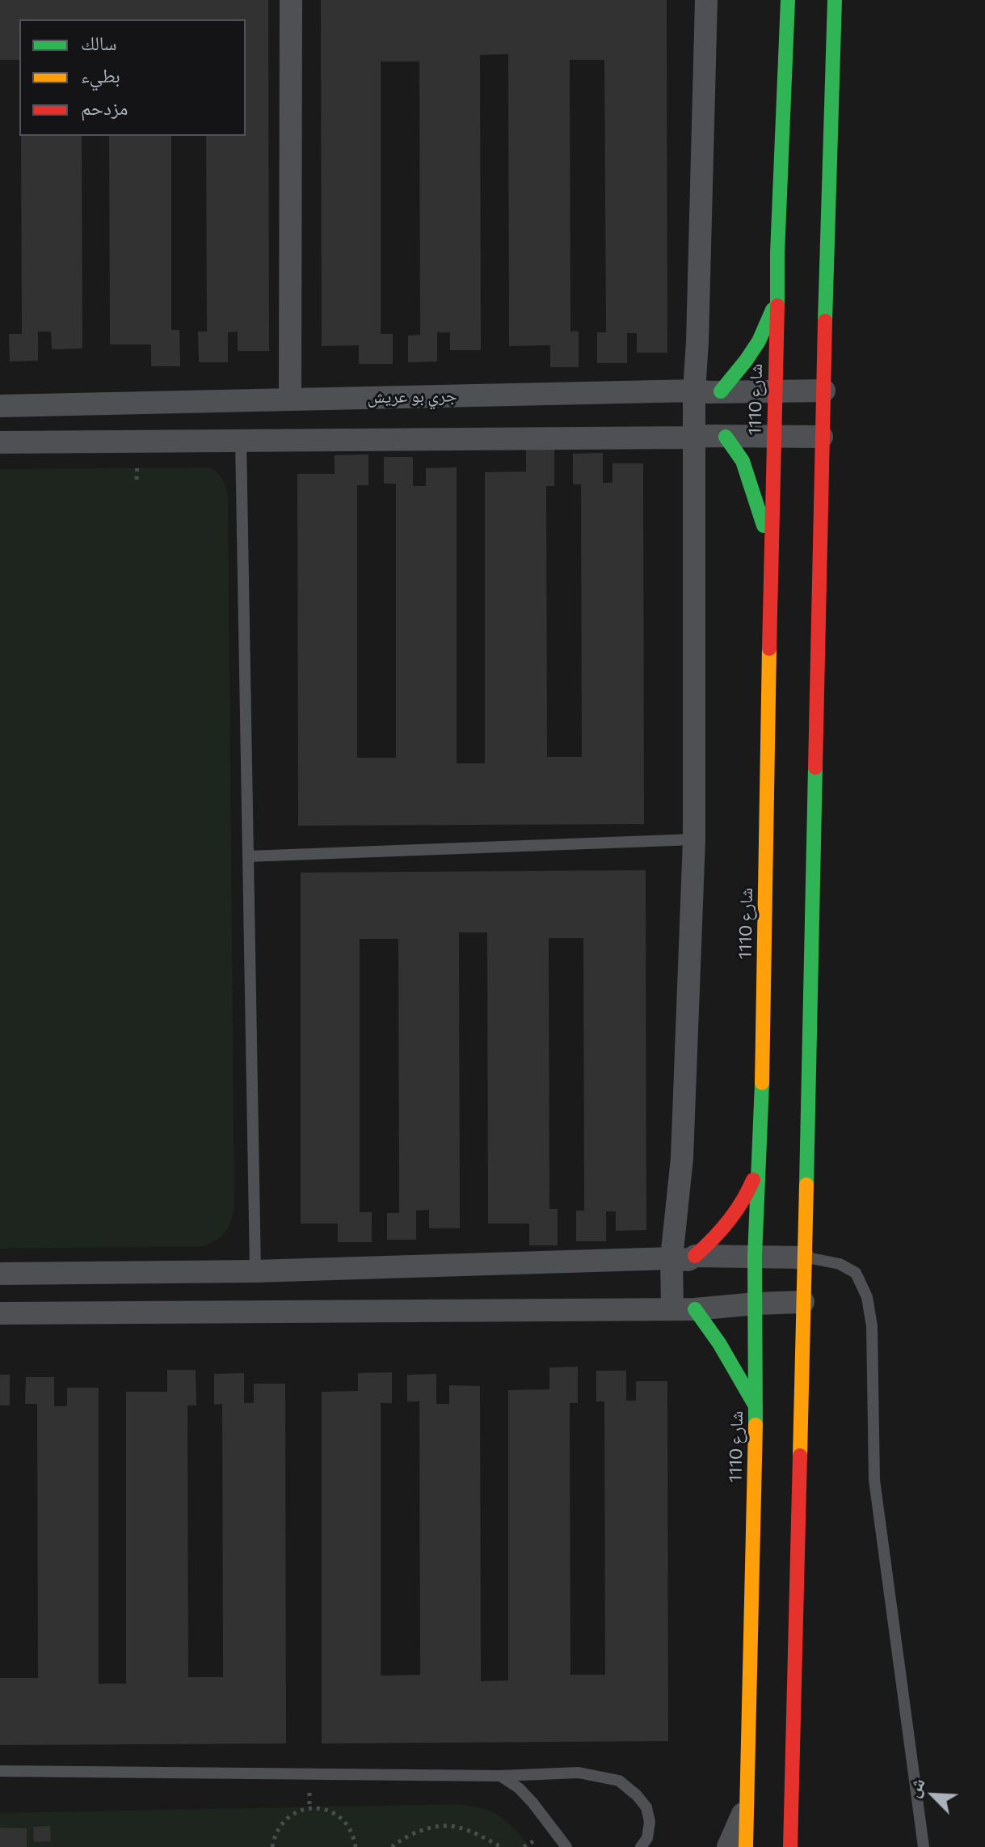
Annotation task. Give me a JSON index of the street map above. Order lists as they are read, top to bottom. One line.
{"streets":{"street":["جري بو عريش","شارع 1110"]},"crossings":[["جري بو عريش","شارع 1110"]],"legend":["سالك","بطيء","مزدحم"],"north":"top left"}
